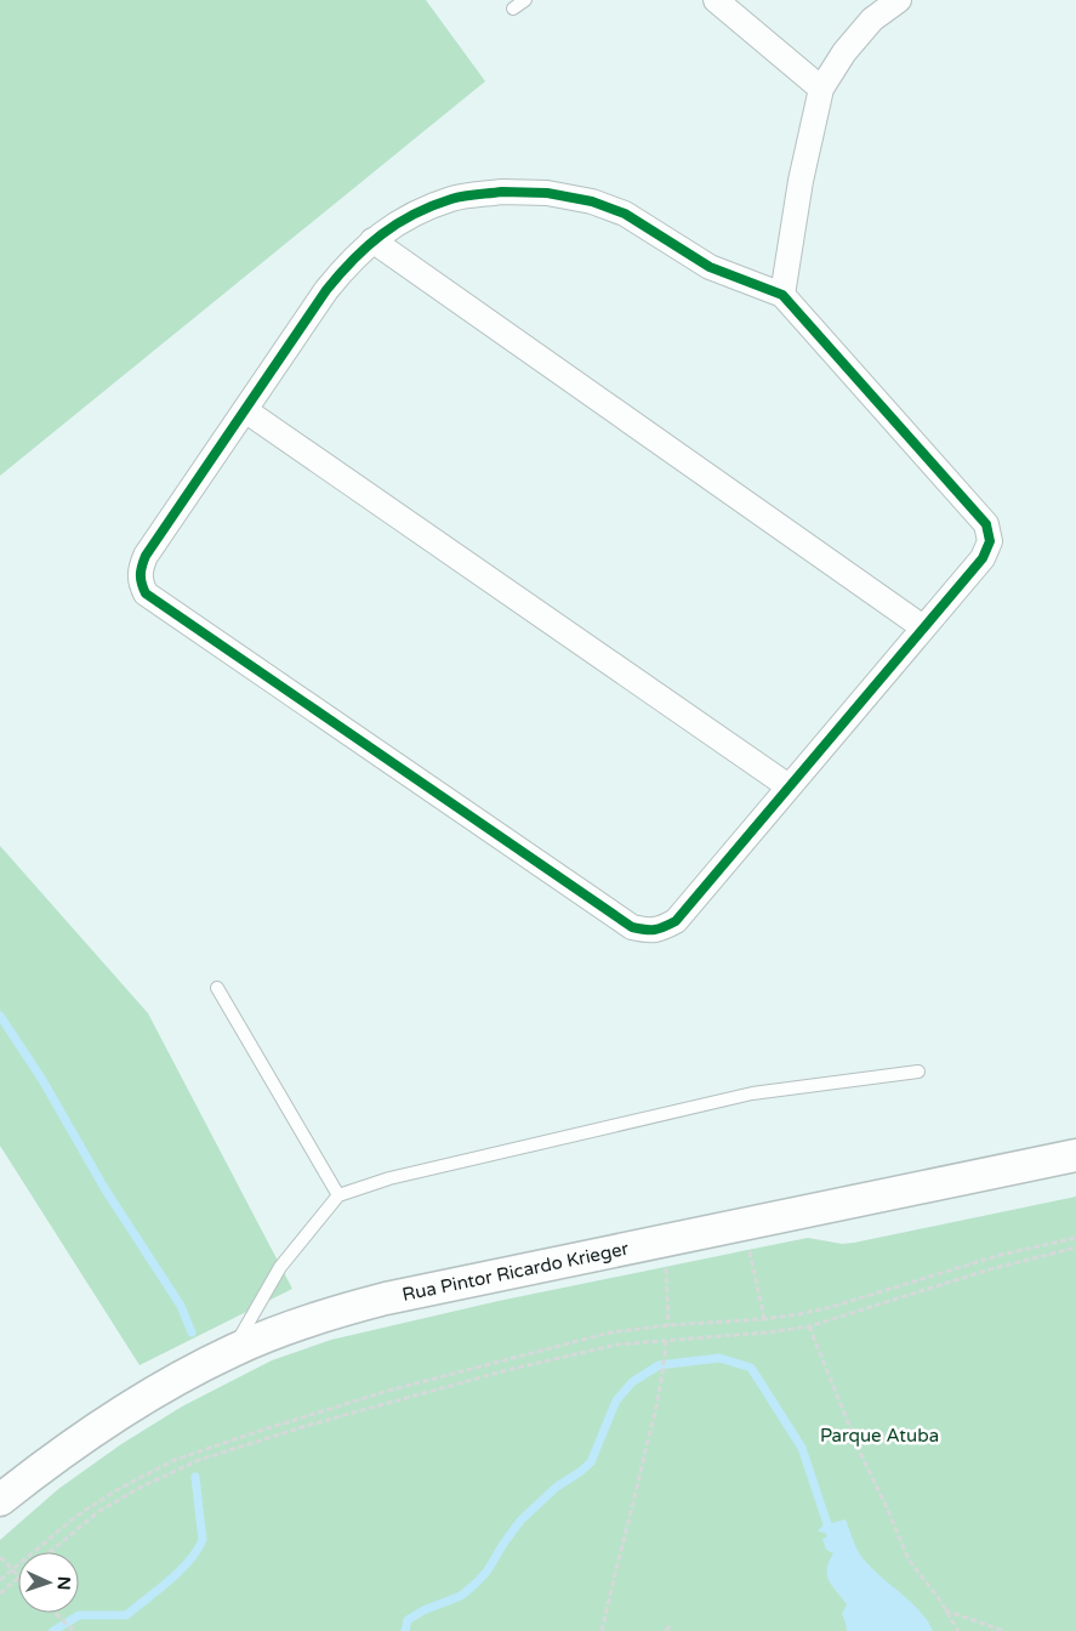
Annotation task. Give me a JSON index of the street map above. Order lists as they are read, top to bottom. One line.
{"streets":{"street":["Rua Pintor Ricardo Krieger"]},"parks":["Parque Atuba"],"north":"right"}
